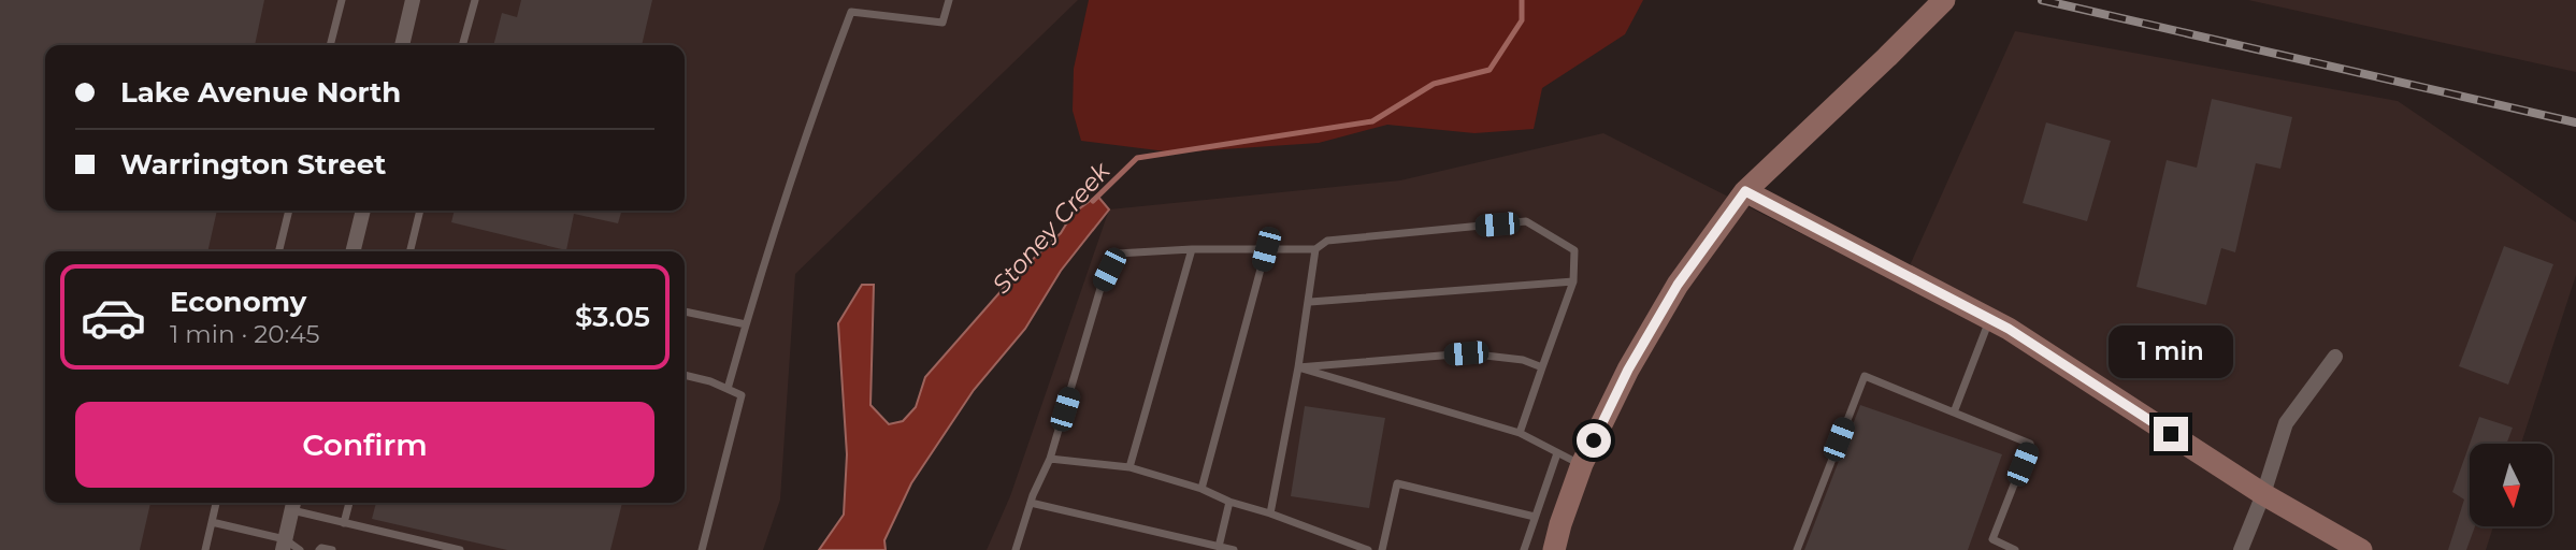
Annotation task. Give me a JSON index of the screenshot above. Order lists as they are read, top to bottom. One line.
{"water":["Stoney Creek"],"north":"bottom","page":{"banner":["Lake Avenue North","Warrington Street"],"list":[{"name":"Economy","note":"1 min · 20:45","value":"$3.05"}],"bubble":"1 min","buttons":"Confirm"}}
